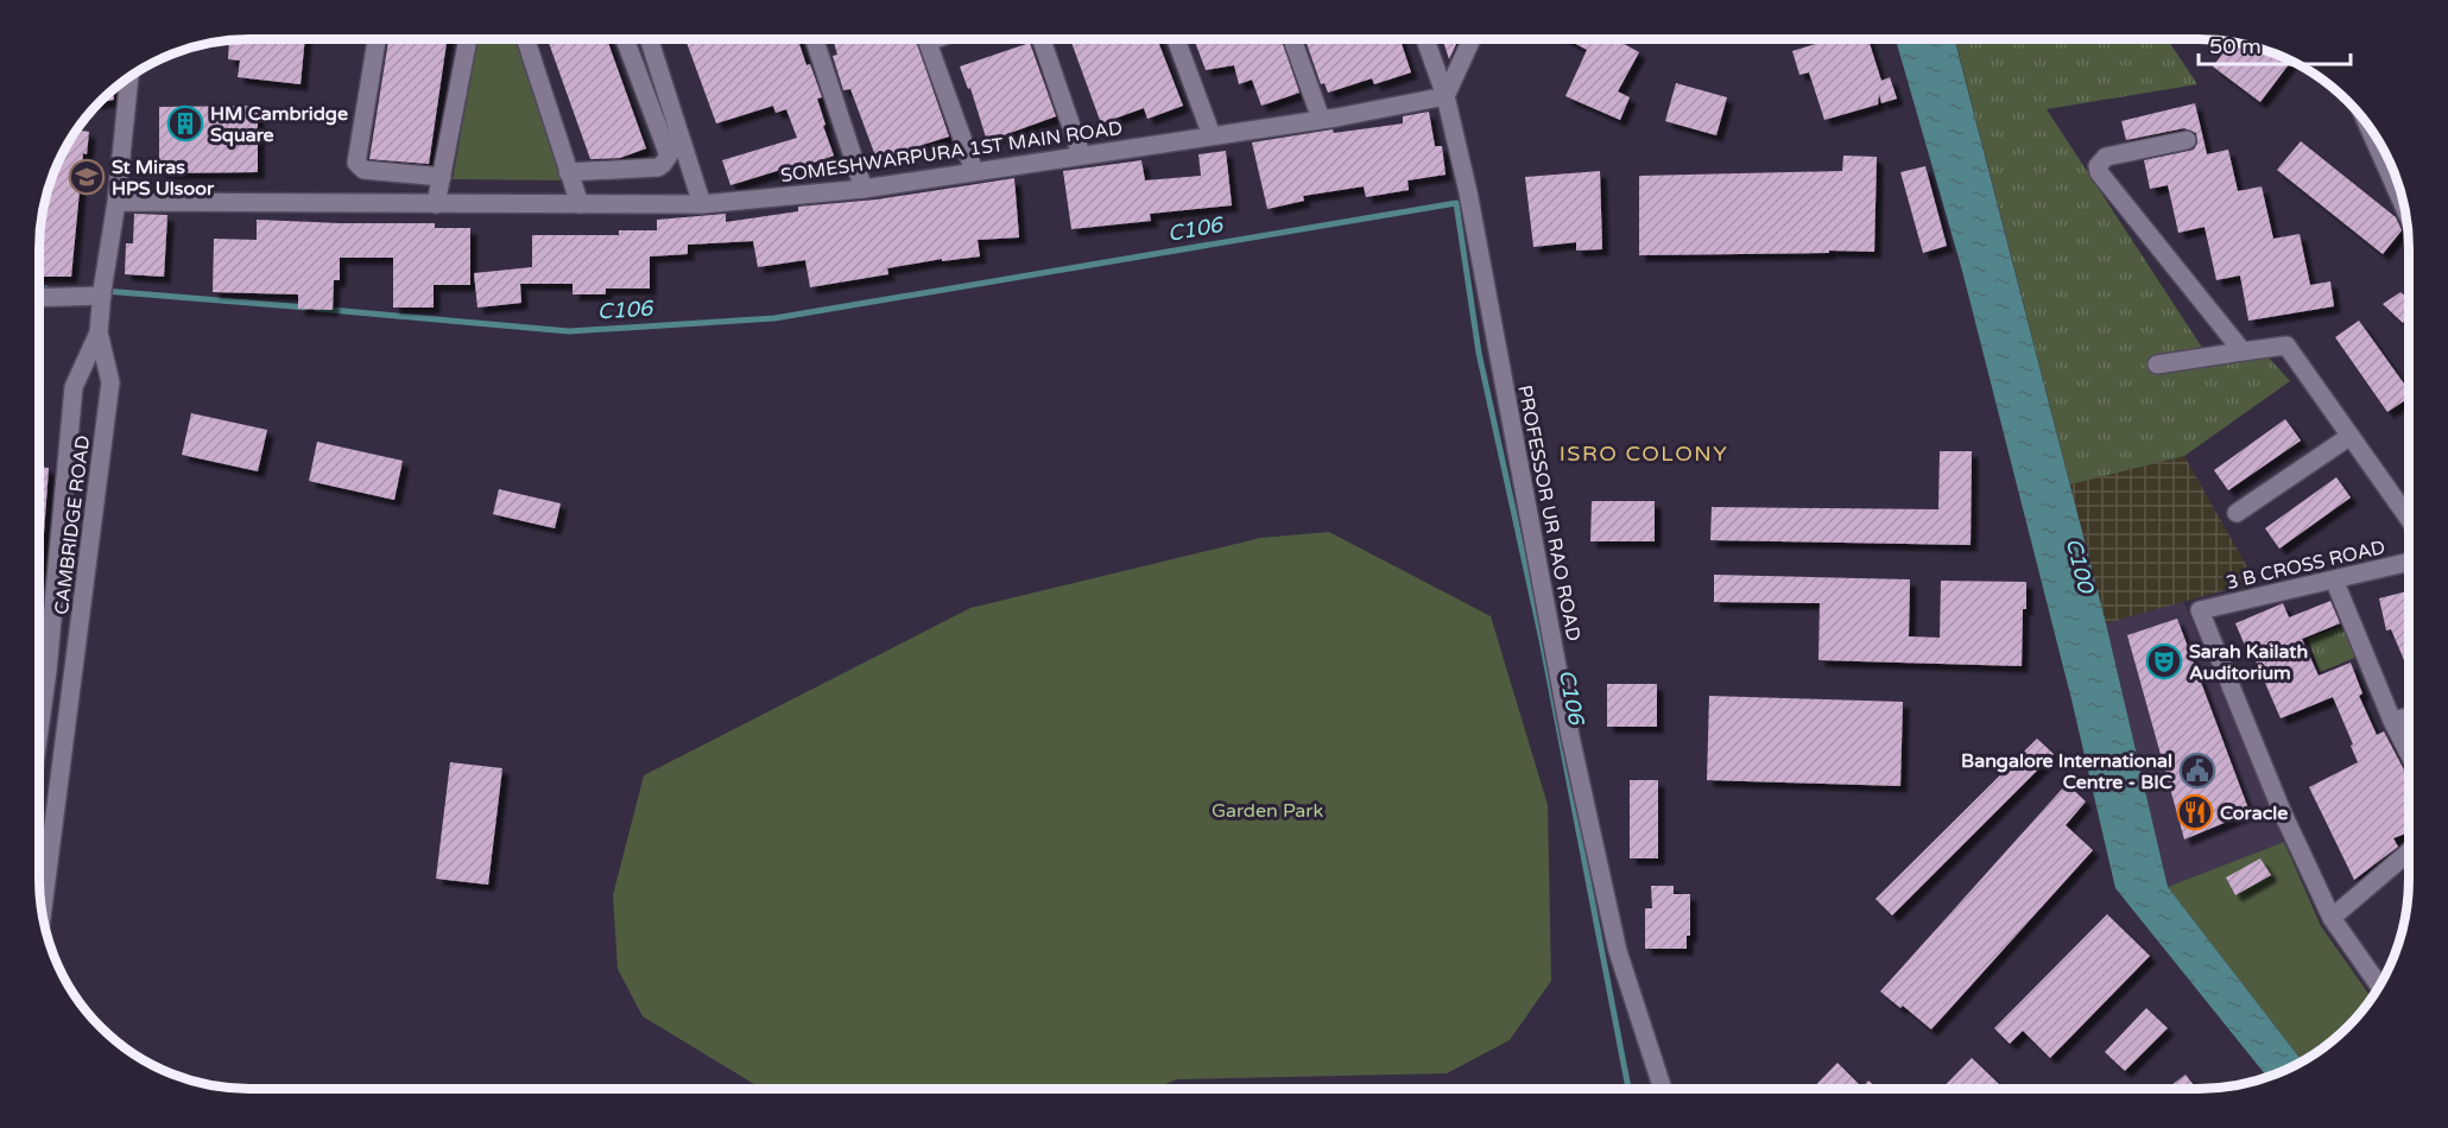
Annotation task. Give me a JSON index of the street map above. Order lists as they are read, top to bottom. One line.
{"streets":{"street":["SOMESHWARPURA 1ST MAIN ROAD","PROFESSOR UR RAO ROAD","CAMBRIDGE ROAD","3 B CROSS ROAD"]},"crossings":[["SOMESHWARPURA 1ST MAIN ROAD","PROFESSOR UR RAO ROAD"],["SOMESHWARPURA 1ST MAIN ROAD","CAMBRIDGE ROAD"]],"districts":["ISRO COLONY"],"water":["C106","C100"],"parks":["Garden Park"],"places":{"building":["HM Cambridge Square"],"school or university":["St Miras HPS Ulsoor"],"theatre":["Sarah Kailath Auditorium"],"public building":["Bangalore International Centre - BIC"],"restaurant":["Coracle"]},"scale_bar":"50 m"}
